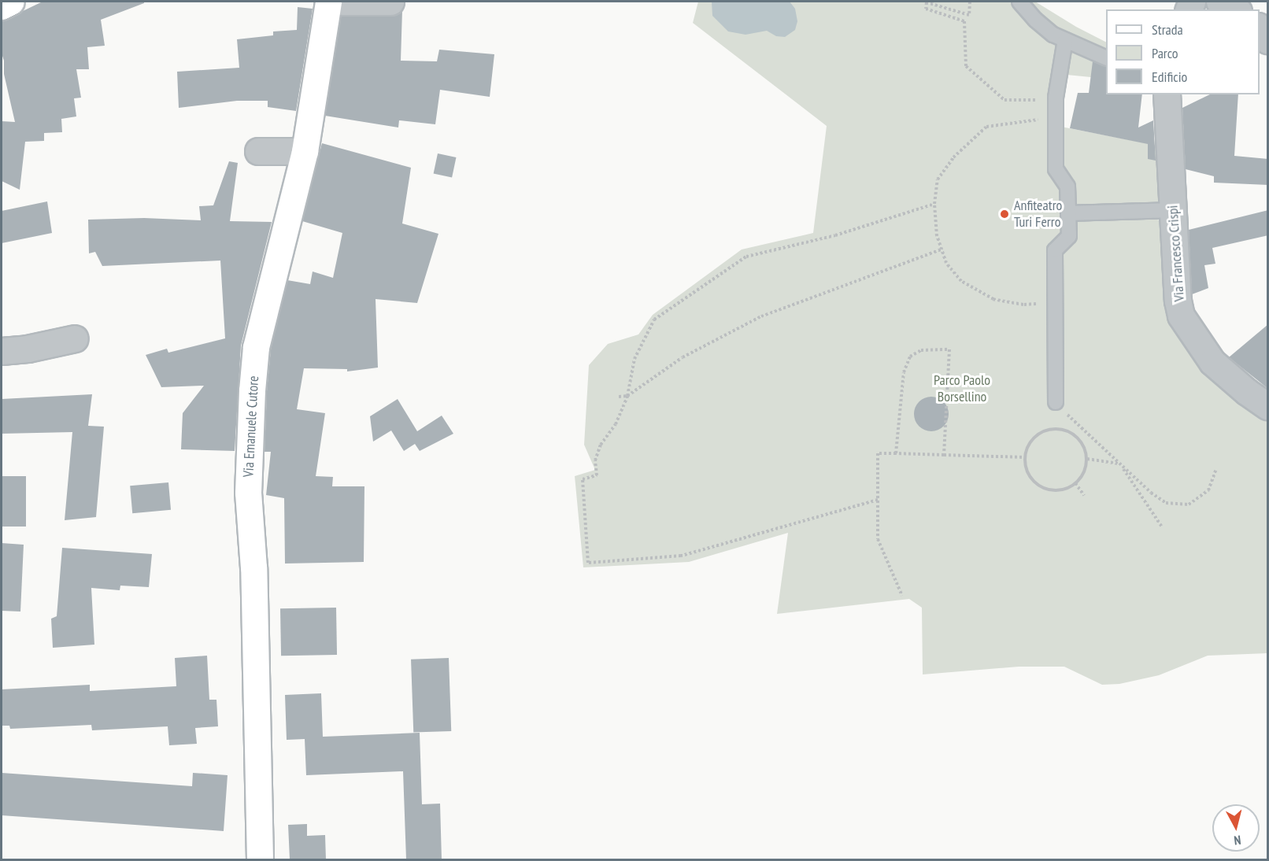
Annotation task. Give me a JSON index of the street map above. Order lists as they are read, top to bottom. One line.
{"streets":{"street":["Via Francesco Crispi","Via Emanuele Cutore"]},"parks":["Parco Paolo Borsellino"],"places":["Anfiteatro Turi Ferro"],"legend":["Strada","Parco","Edificio"],"north":"bottom"}
